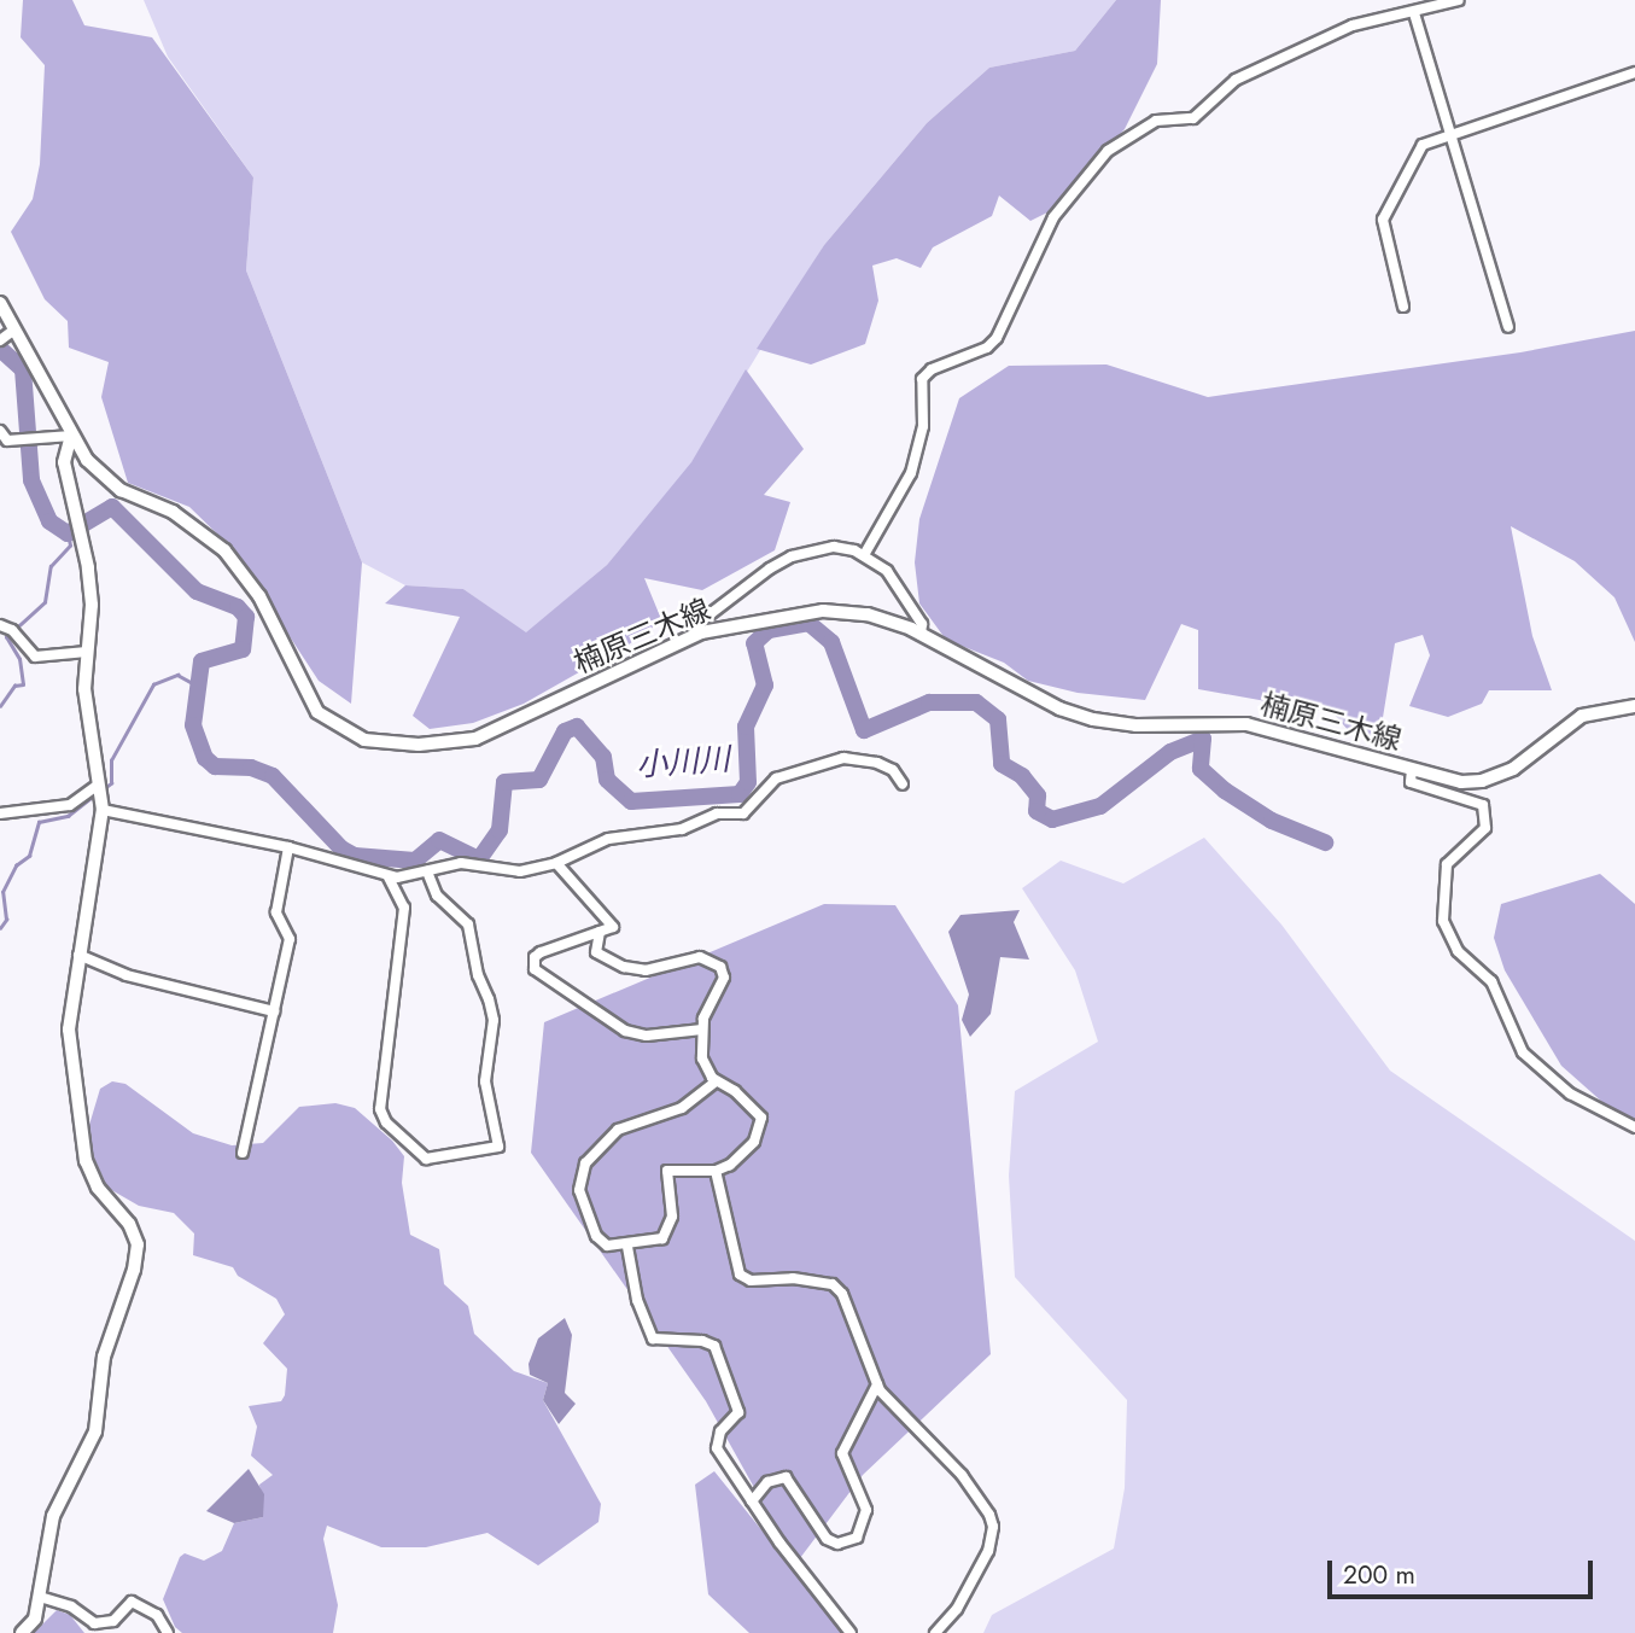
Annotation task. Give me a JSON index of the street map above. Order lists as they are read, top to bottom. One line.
{"streets":{"main road":["楠原三木線"]},"water":["小川川"],"scale_bar":"200 m"}
